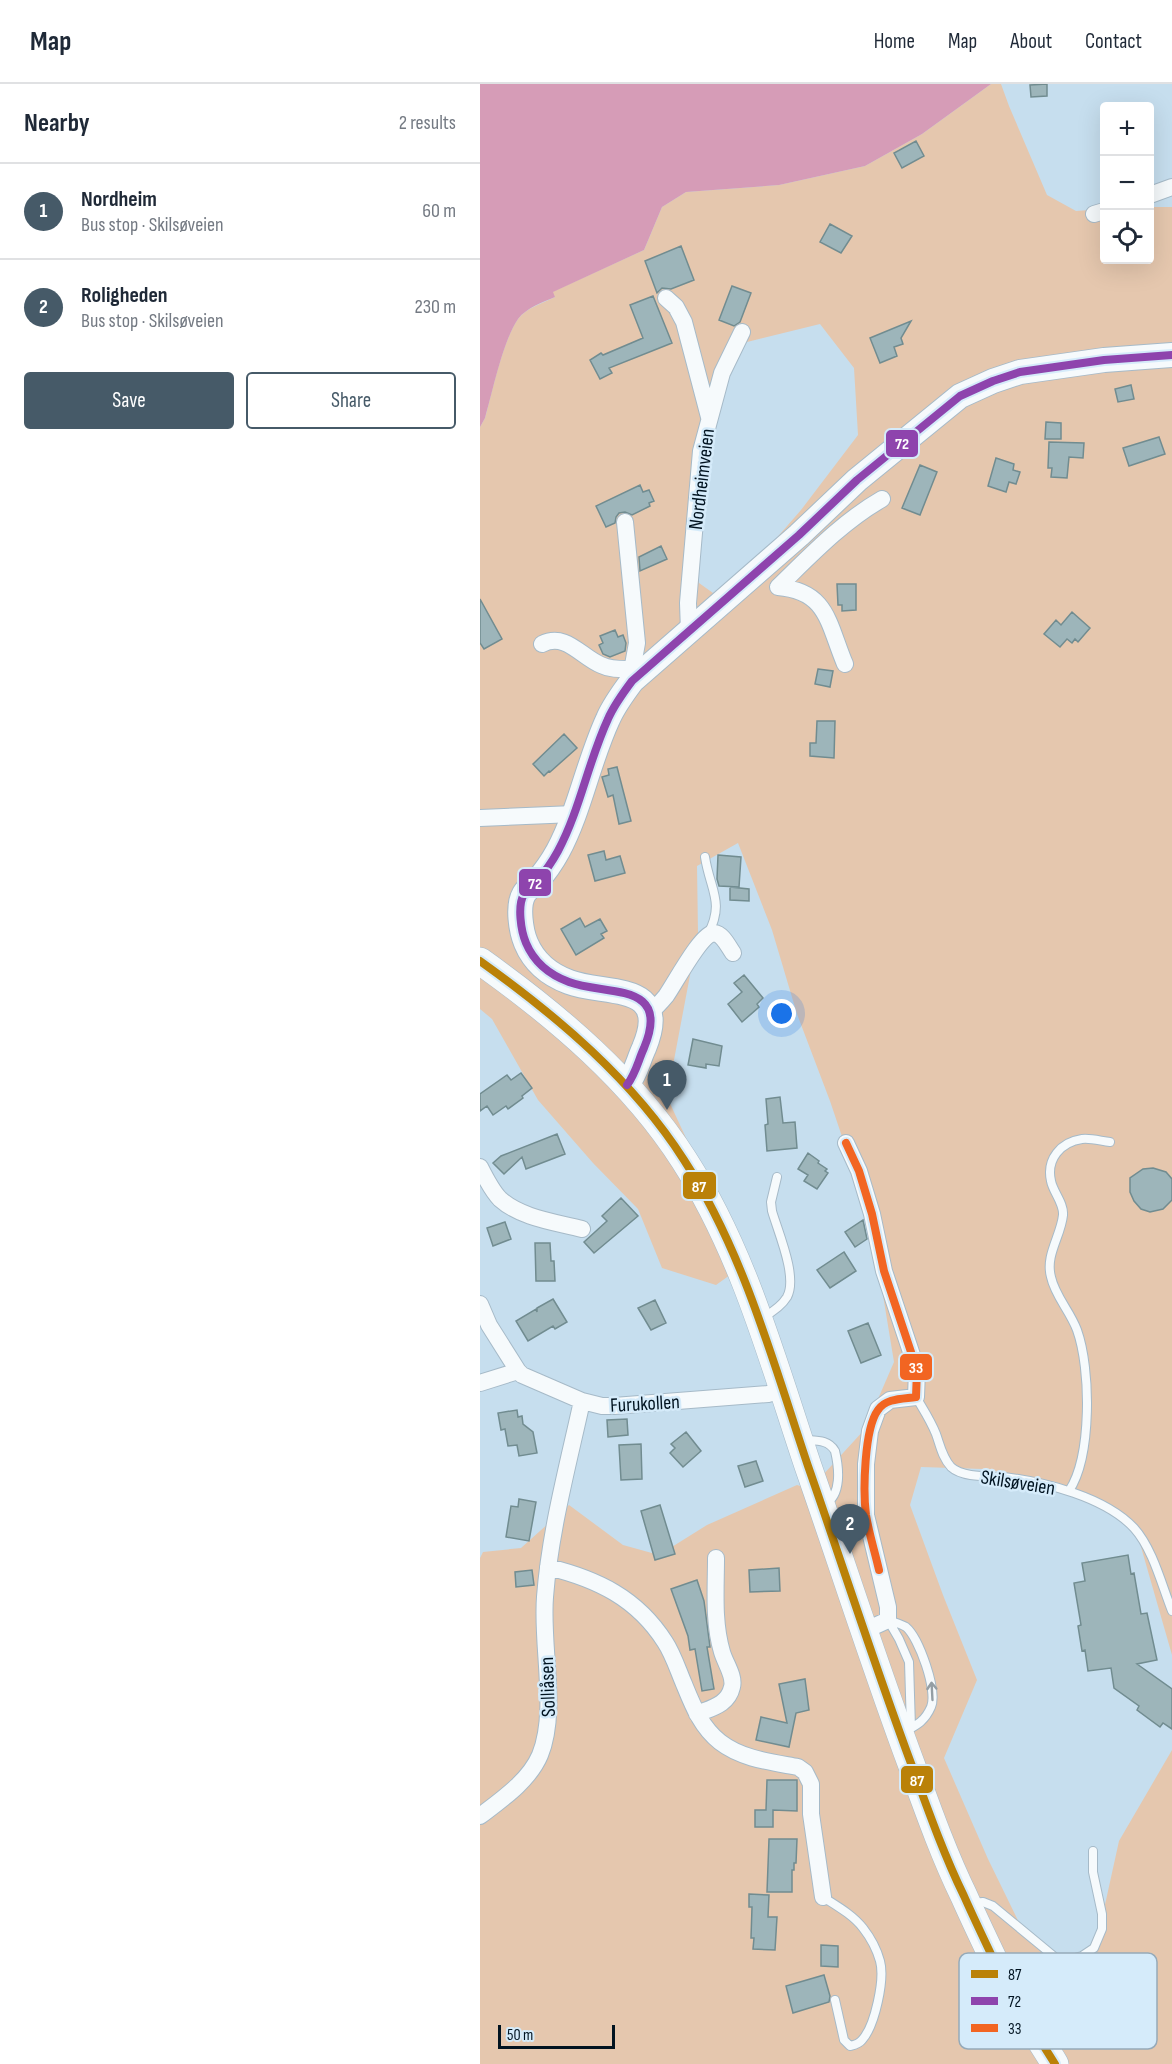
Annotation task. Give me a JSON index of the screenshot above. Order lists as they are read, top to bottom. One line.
{"streets":{"street":["Nordheimveien","Furukollen","Skilsøveien","Solliåsen"]},"crossings":[["Furukollen","Solliåsen"]],"lines":["transit line 72","transit line 87","transit line 33"],"legend":["87","72","33"],"scale_bar":"50 m","page":{"header":"Map","nav":["Home","Map","About","Contact"],"heading":["Nearby","2 results"],"map_buttons":["+","−"],"list":[{"mark":"1","name":"Nordheim","note":"Bus stop · Skilsøveien","value":"60 m"},{"mark":"2","name":"Roligheden","note":"Bus stop · Skilsøveien","value":"230 m"}],"buttons":["Save","Share"],"pins":["1","2"],"scale":"50 m"}}
